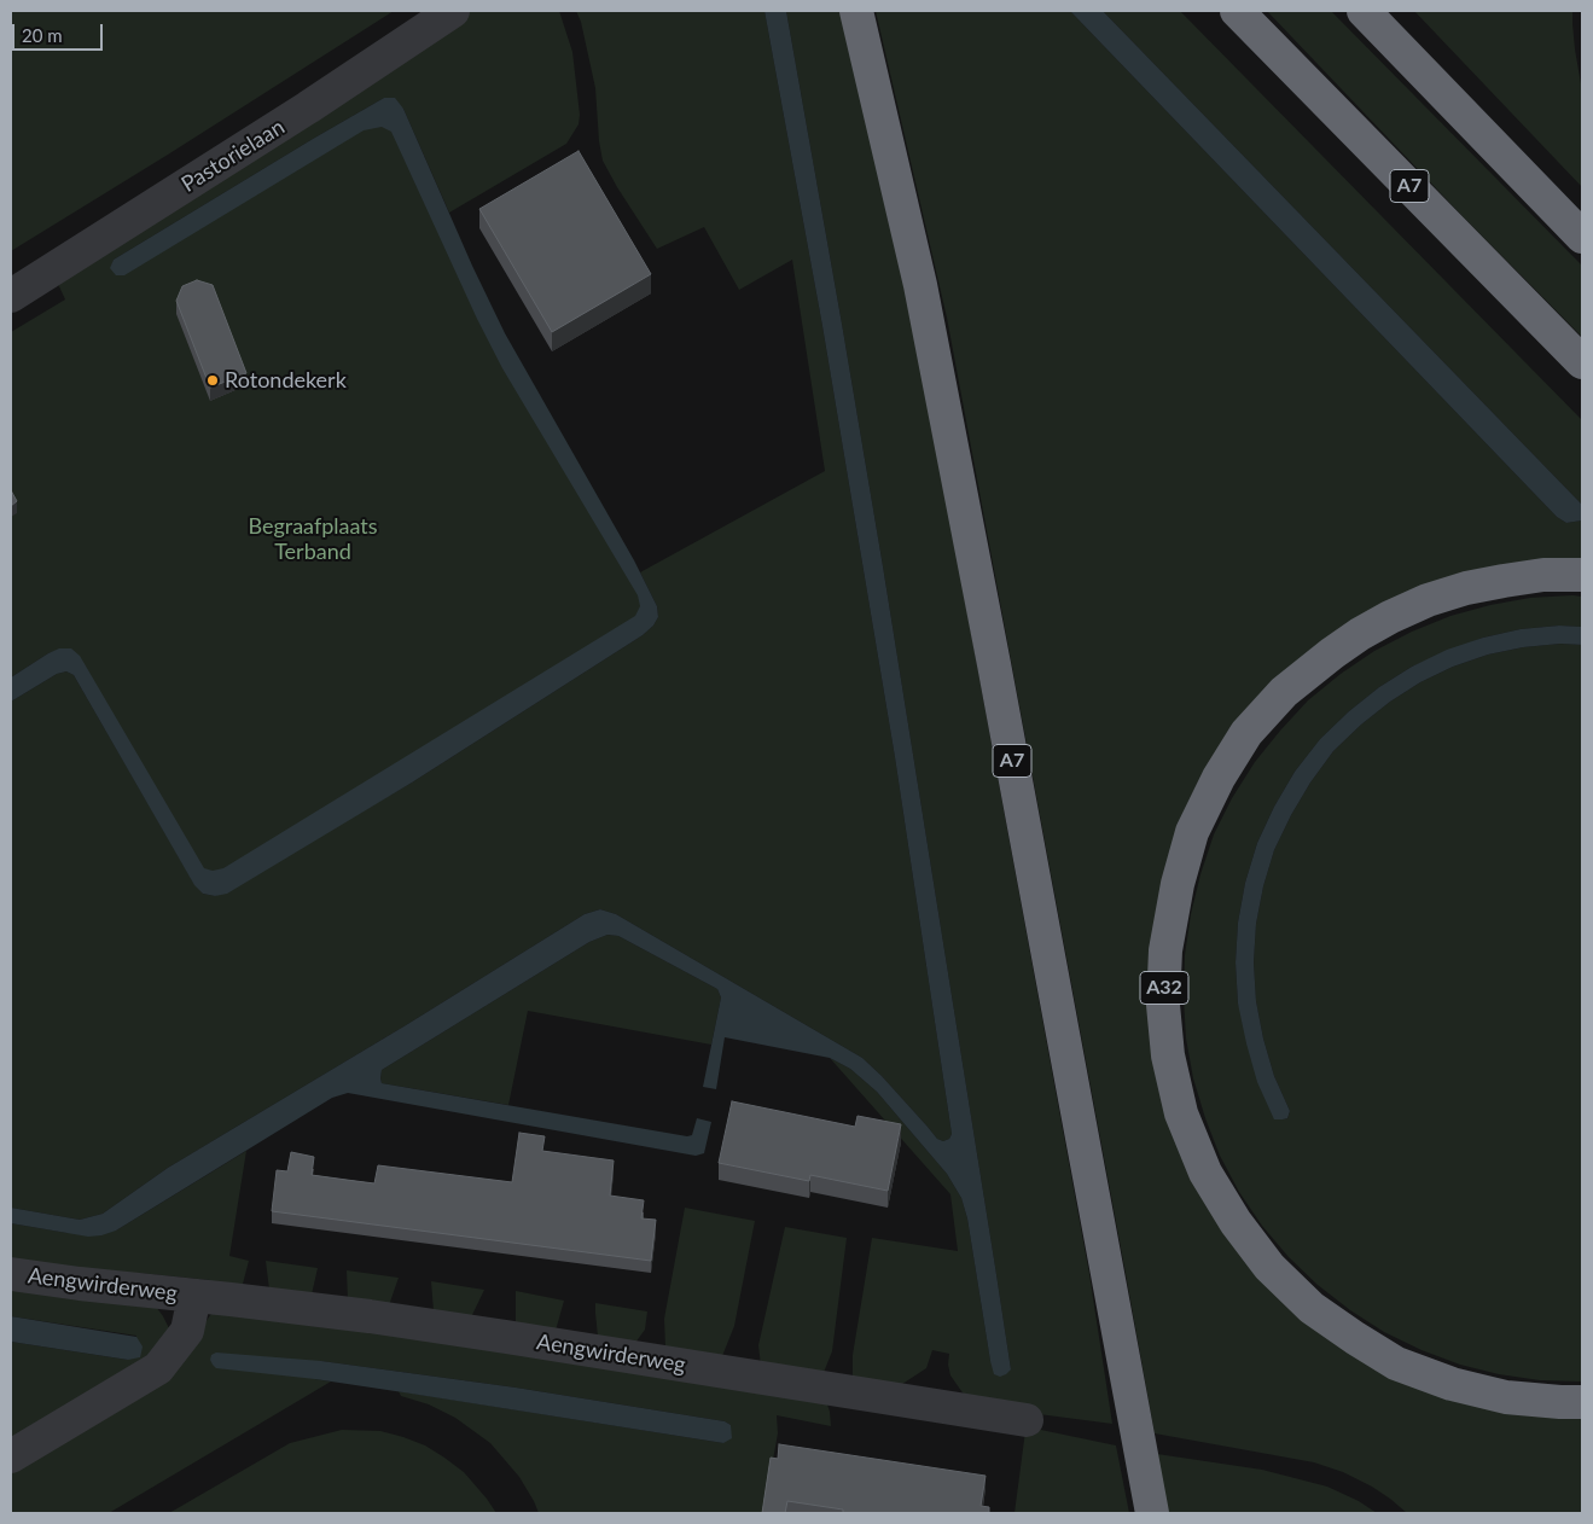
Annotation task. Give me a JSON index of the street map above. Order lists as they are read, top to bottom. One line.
{"streets":{"highway":["A7","A32"],"street":["Pastorielaan","Aengwirderweg"]},"parks":["Begraafplaats Terband"],"places":["Rotondekerk"],"scale_bar":"20 m"}
